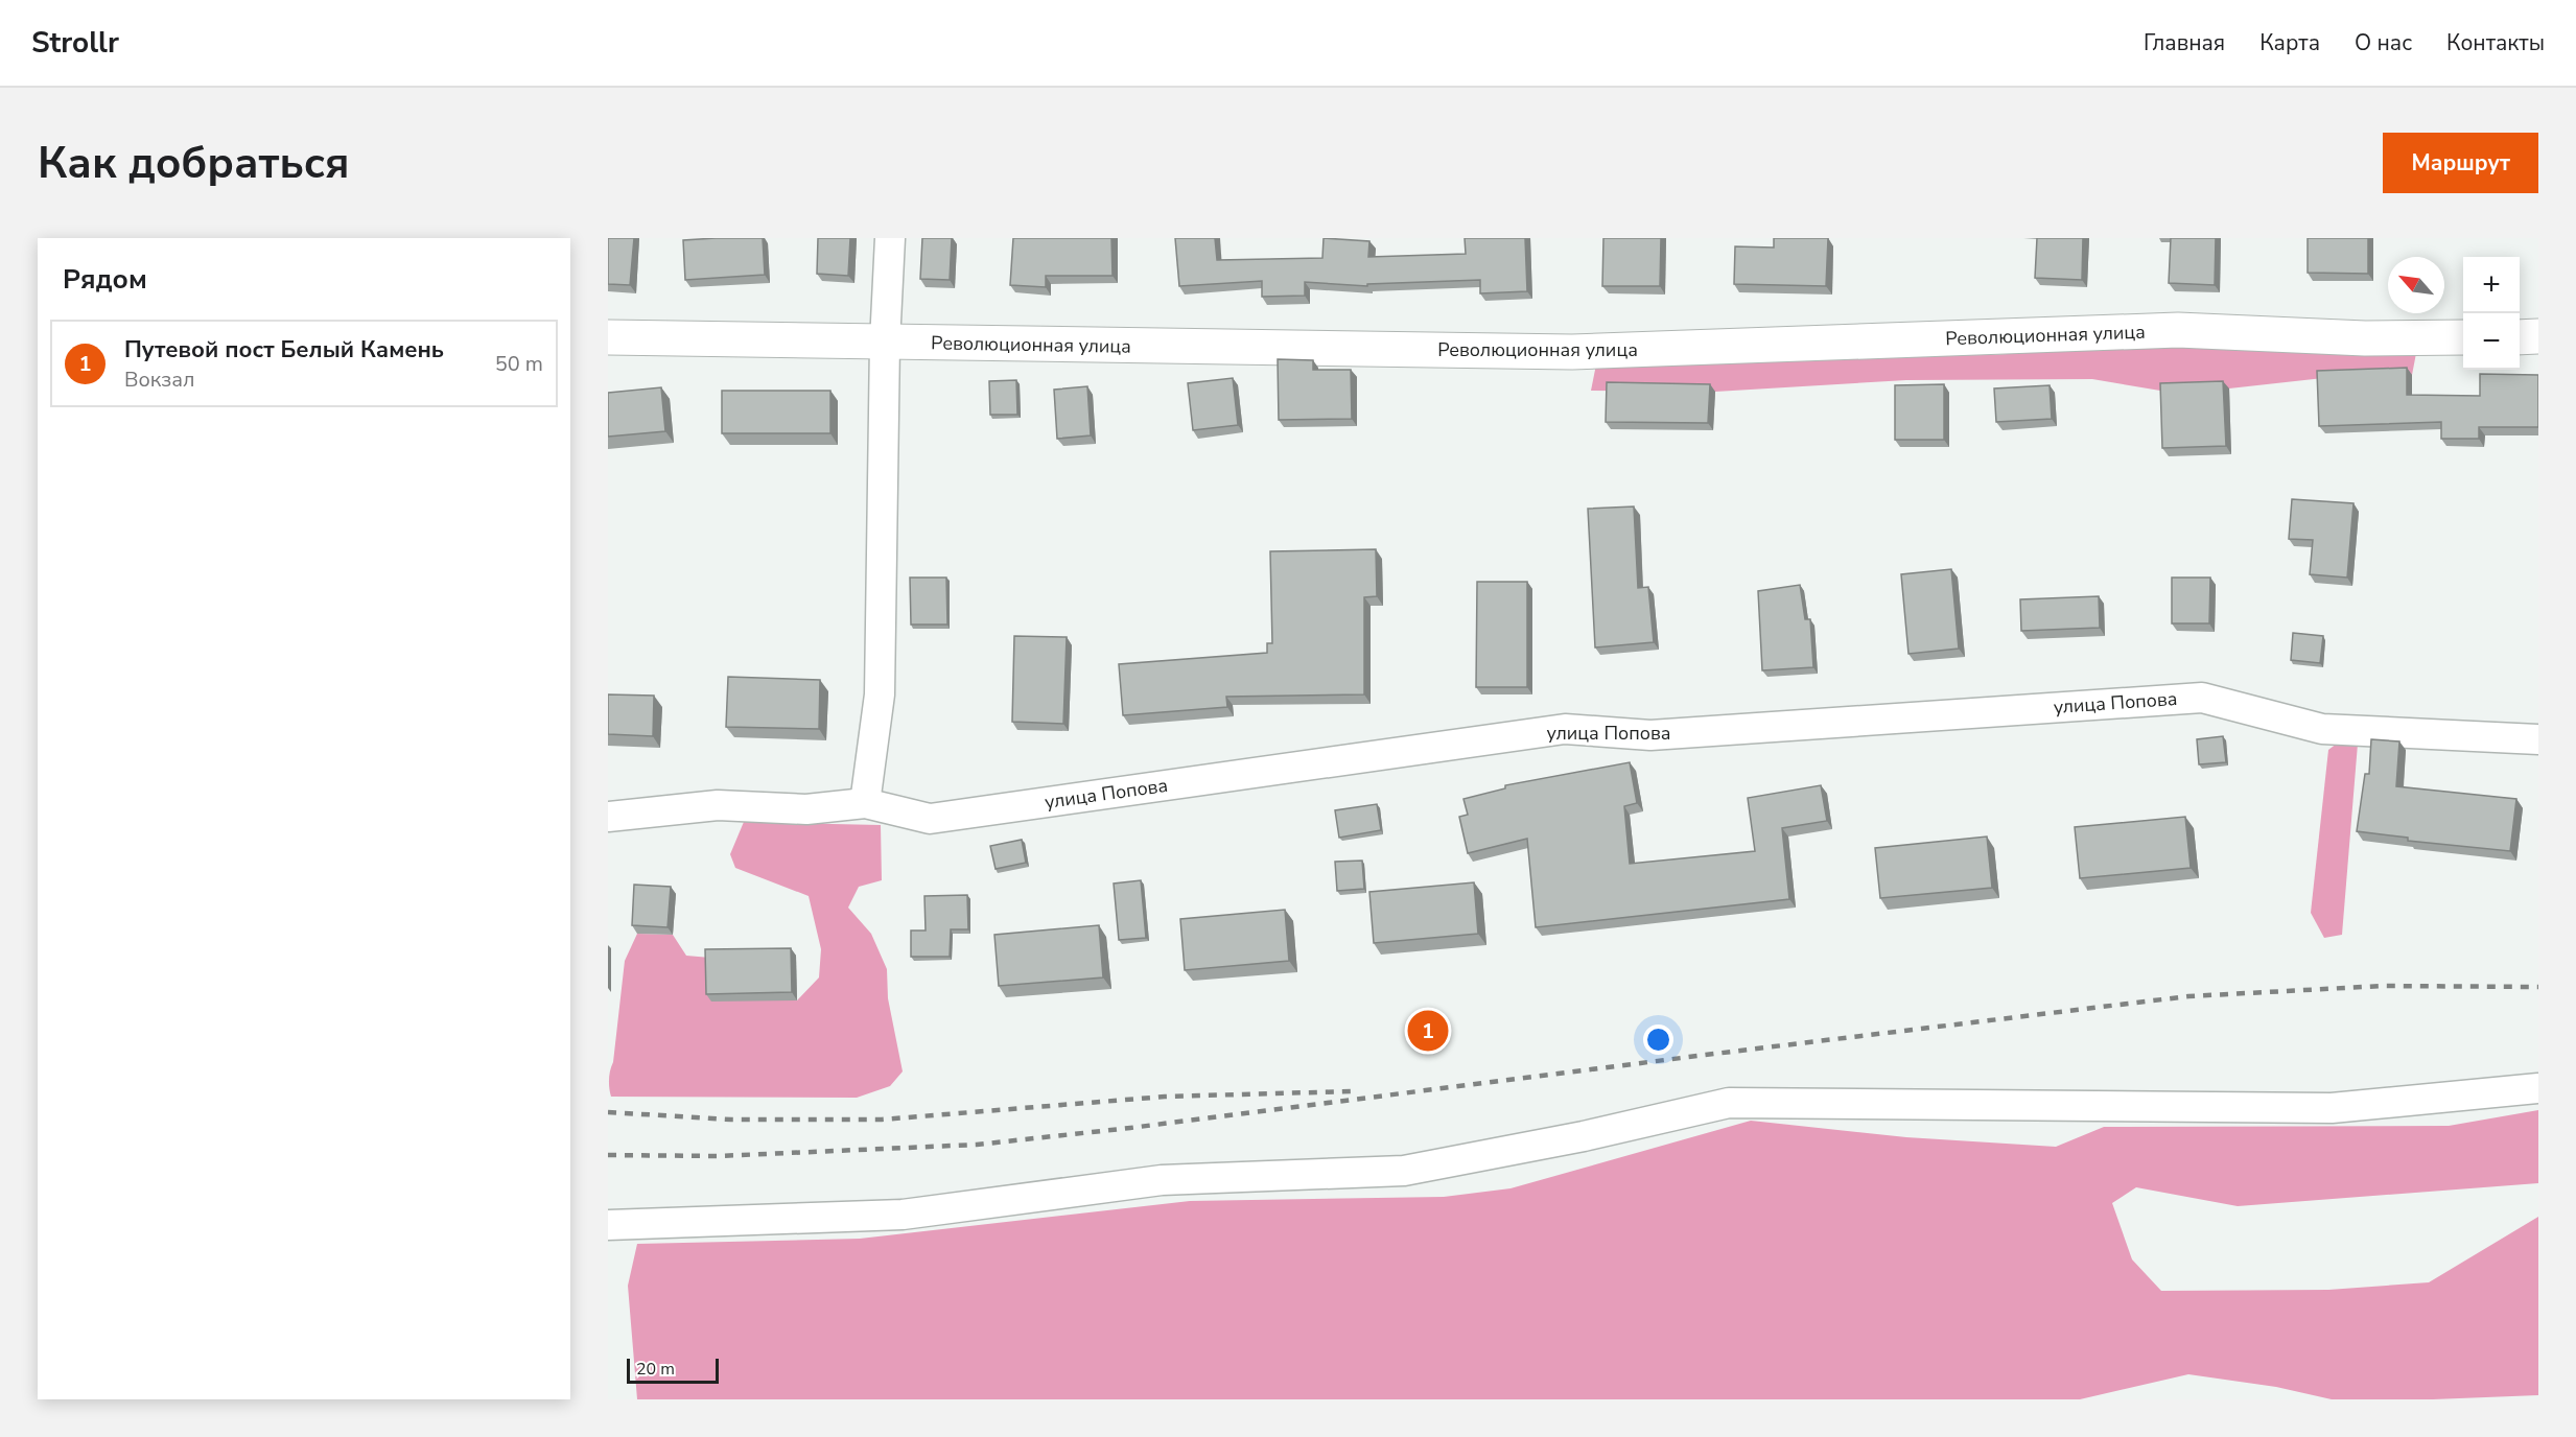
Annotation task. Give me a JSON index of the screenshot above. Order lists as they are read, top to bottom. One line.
{"streets":{"street":["Революционная улица","улица Попова"]},"scale_bar":"20 m","north":"top left","page":{"header":"Strollr","nav":["Главная","Карта","О нас","Контакты"],"buttons":"Маршрут","title":"Как добраться","heading":"Рядом","map_buttons":["+","−"],"list":[{"mark":"1","name":"Путевой пост Белый Камень","note":"Вокзал","value":"50 m"}],"pins":"1","scale":"20 m"}}
